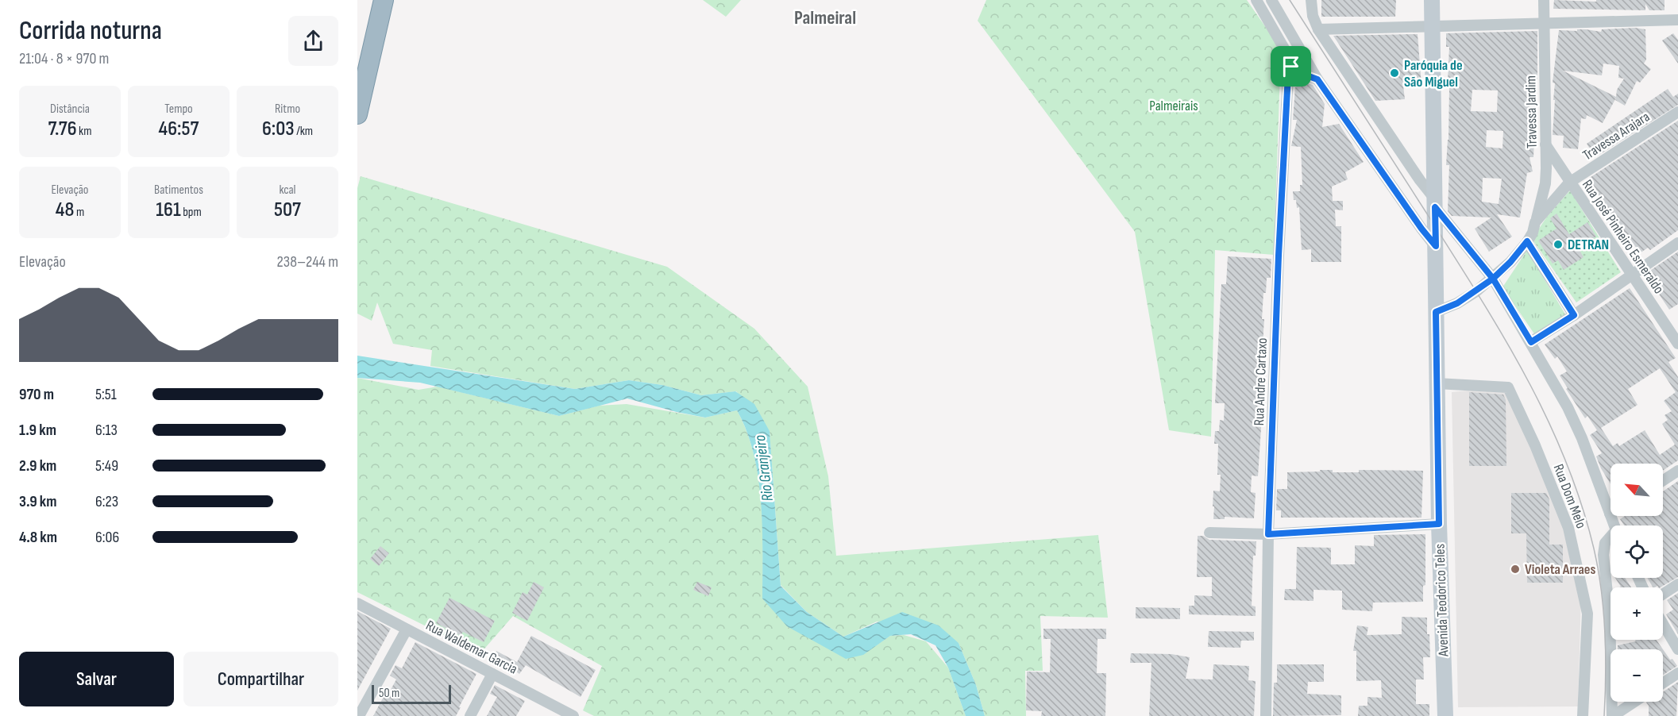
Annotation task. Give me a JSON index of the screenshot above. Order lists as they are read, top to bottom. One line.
{"streets":{"main road":["Avenida Teodorico Teles"],"street":["Travessa Jardim","Travessa Arajara","Rua José Pinheiro Esmeraldo","Rua Andre Cartaxo","Rua Dom Melo","Rua Waldemar Garcia"]},"crossings":[["Travessa Jardim","Travessa Arajara"],["Travessa Jardim","Rua José Pinheiro Esmeraldo"],["Travessa Jardim","Avenida Teodorico Teles"],["Travessa Arajara","Rua José Pinheiro Esmeraldo"],["Rua Dom Melo","Avenida Teodorico Teles"]],"districts":["Palmeiral"],"water":["Rio Granjeiro"],"parks":["Palmeirais"],"places":["Paróquia de São Miguel","DETRAN","Violeta Arraes"],"scale_bar":"50 m","north":"top left","page":{"heading":["Corrida noturna","21:04 · 8 × 970 m"],"stats":[["Distância","7.76 km"],["Tempo","46:57"],["Ritmo","6:03 /km"],["Elevação","48 m"],["Batimentos","161 bpm"],["kcal","507"]],"chart":["Elevação","238–244 m"],"list":[{"name":"970 m","note":"5:51"},{"name":"1.9 km","note":"6:13"},{"name":"2.9 km","note":"5:49"},{"name":"3.9 km","note":"6:23"},{"name":"4.8 km","note":"6:06"}],"map_buttons":["+","−"],"buttons":["Salvar","Compartilhar"],"scale":"50 m"}}
